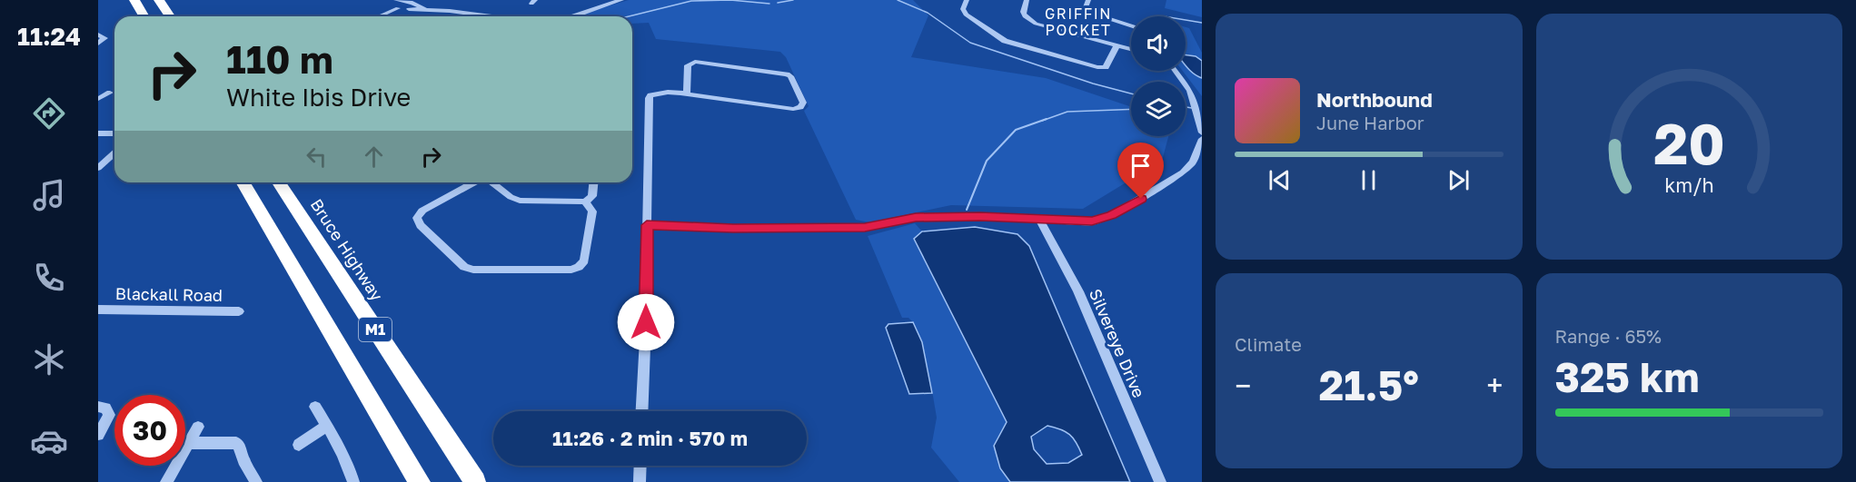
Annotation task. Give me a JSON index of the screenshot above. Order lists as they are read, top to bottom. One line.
{"streets":{"highway":["Bruce Highway","M1"],"street":["Blackall Road","Silvereye Drive"]},"districts":["GRIFFIN POCKET"],"page":{"tabs":"11:24","turn":["110 m","White Ibis Drive"],"song":["Northbound","June Harbor"],"tile":["Climate",["Range · 65%","325 km"]],"heat":["−","21.5°","+"],"limit":"30","trip":"11:26 · 2 min · 570 m","gauge":["20","km/h"]}}
